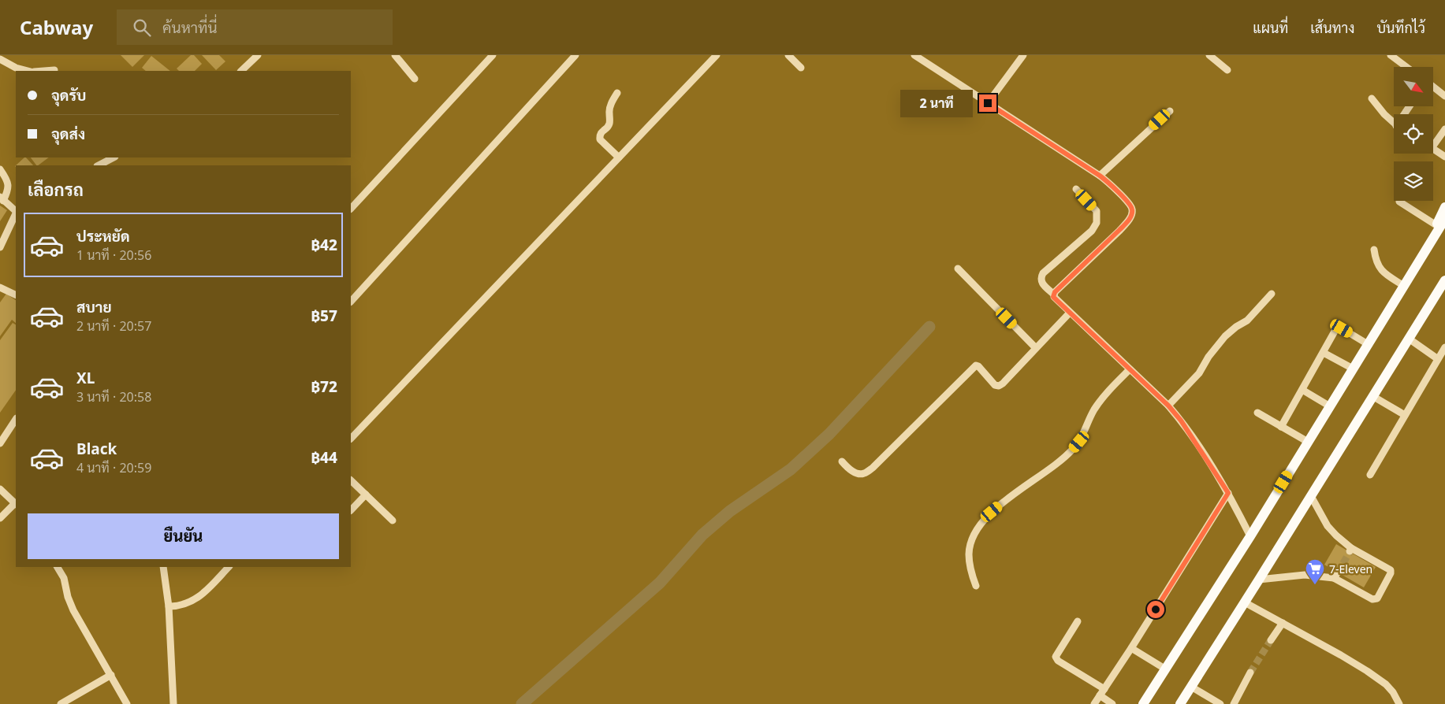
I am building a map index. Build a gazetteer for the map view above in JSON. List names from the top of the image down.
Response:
{
  "places": {
    "supermarket": ["7-Eleven"]
  },
  "north": "bottom right",
  "page": {
    "header": "Cabway",
    "search": "ค้นหาที่นี่",
    "nav": ["แผนที่", "เส้นทาง", "บันทึกไว้"],
    "banner": ["จุดรับ", "จุดส่ง"],
    "bubble": "2 นาที",
    "heading": "เลือกรถ",
    "list": [
      {
        "name": "ประหยัด",
        "note": "1 นาที · 20:56",
        "value": "฿42"
      },
      {
        "name": "สบาย",
        "note": "2 นาที · 20:57",
        "value": "฿57"
      },
      {
        "name": "XL",
        "note": "3 นาที · 20:58",
        "value": "฿72"
      },
      {
        "name": "Black",
        "note": "4 นาที · 20:59",
        "value": "฿44"
      }
    ],
    "buttons": "ยืนยัน"
  }
}
